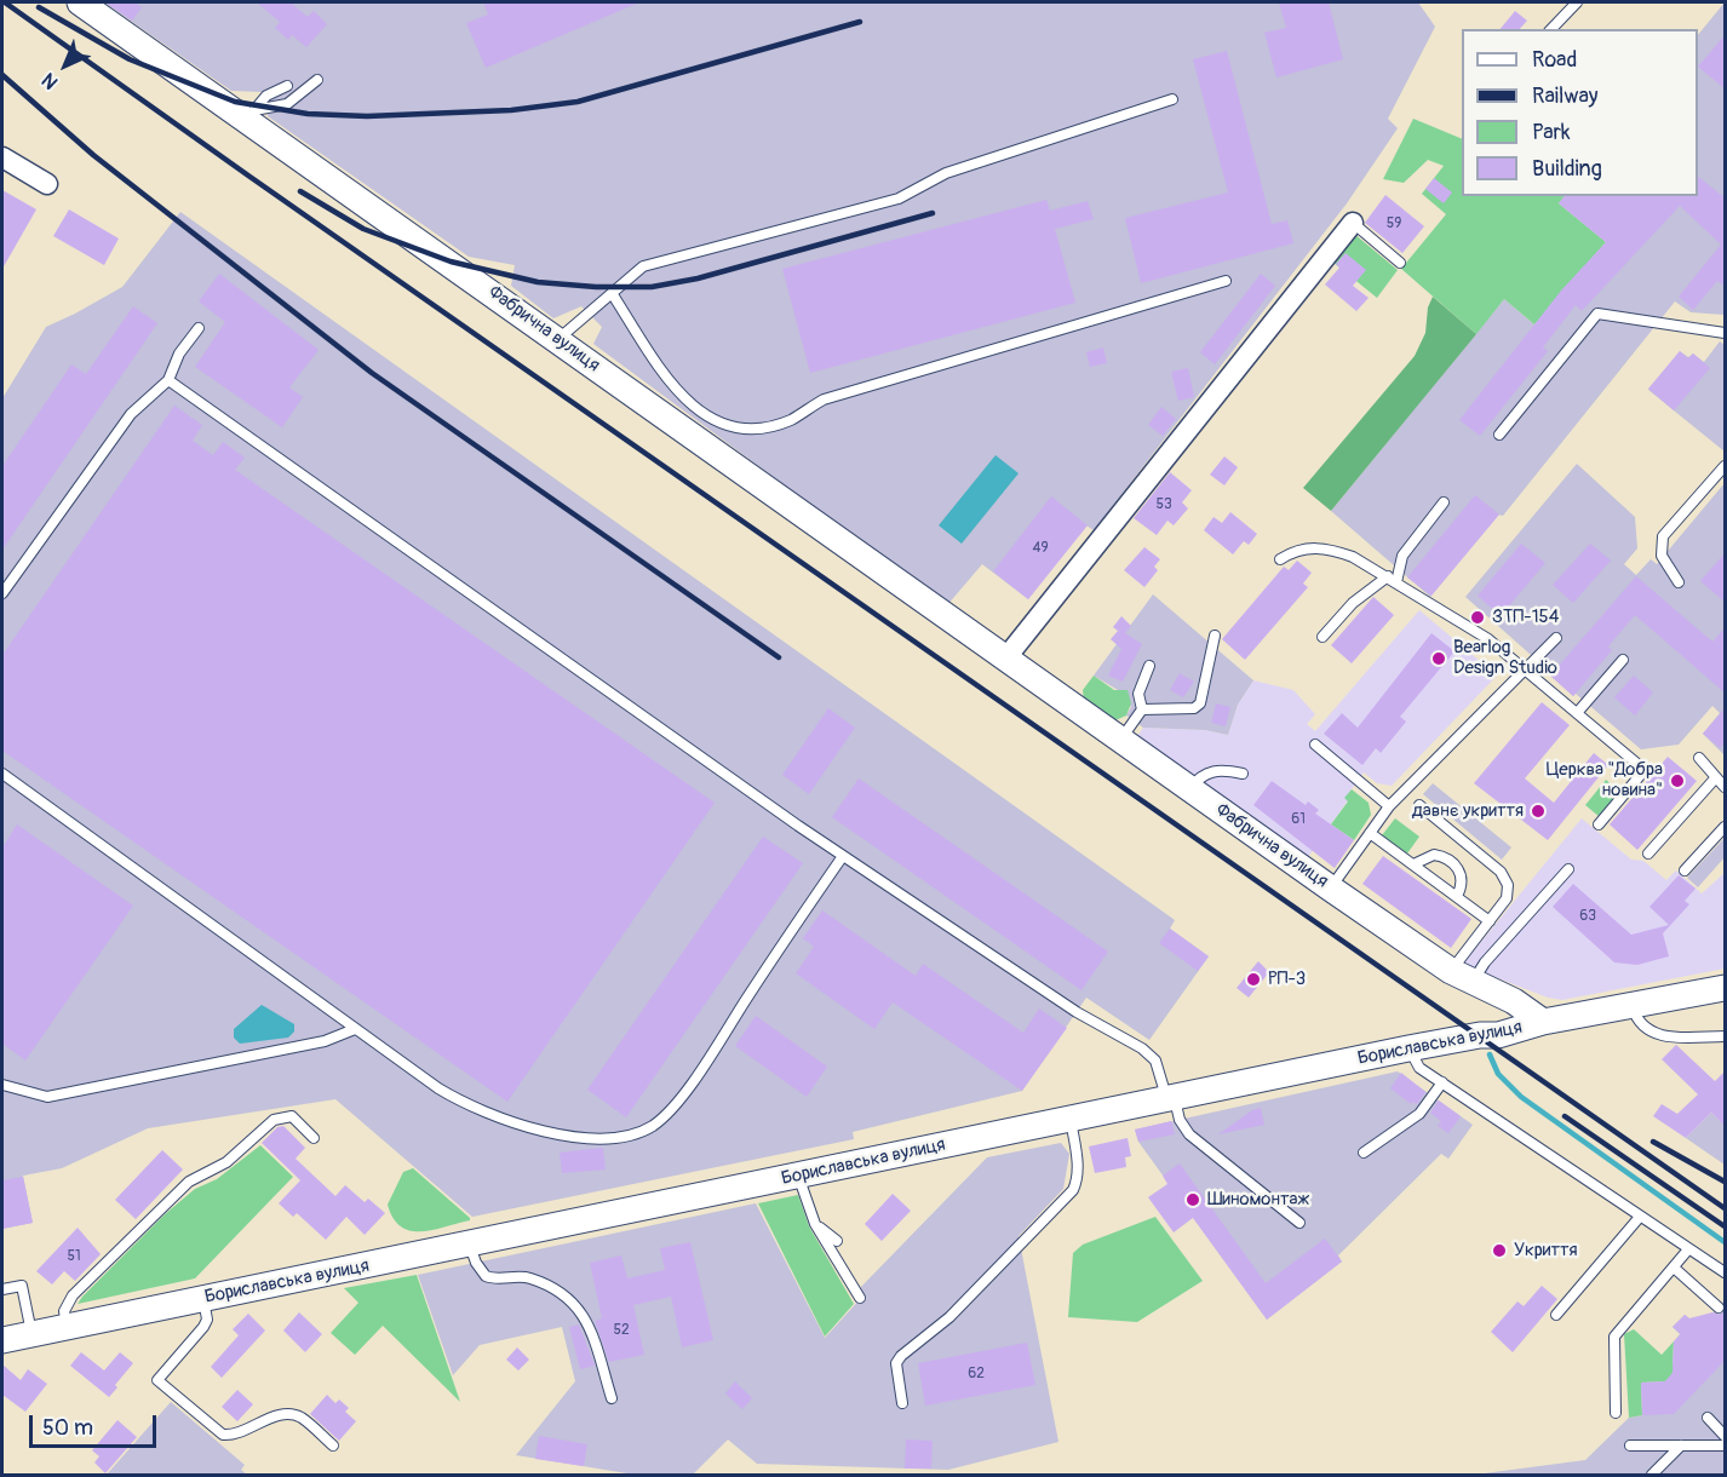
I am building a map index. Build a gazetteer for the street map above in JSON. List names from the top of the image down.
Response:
{
  "streets": {
    "street": ["Фабрична вулиця", "Бориславська вулиця"]
  },
  "crossings": [
    ["Фабрична вулиця", "Бориславська вулиця"]
  ],
  "places": [
    "ЗТП-154",
    "Bearlog Design Studio",
    "Церква \"Добра новина\"",
    "давнє укриття",
    "РП-3",
    "Шиномонтаж",
    "Укриття"
  ],
  "house_numbers": [
    "59",
    "53",
    "49",
    "61",
    "63",
    "51",
    "52",
    "62"
  ],
  "legend": [
    "Road",
    "Railway",
    "Park",
    "Building"
  ],
  "scale_bar": "50 m",
  "north": "bottom left"
}
